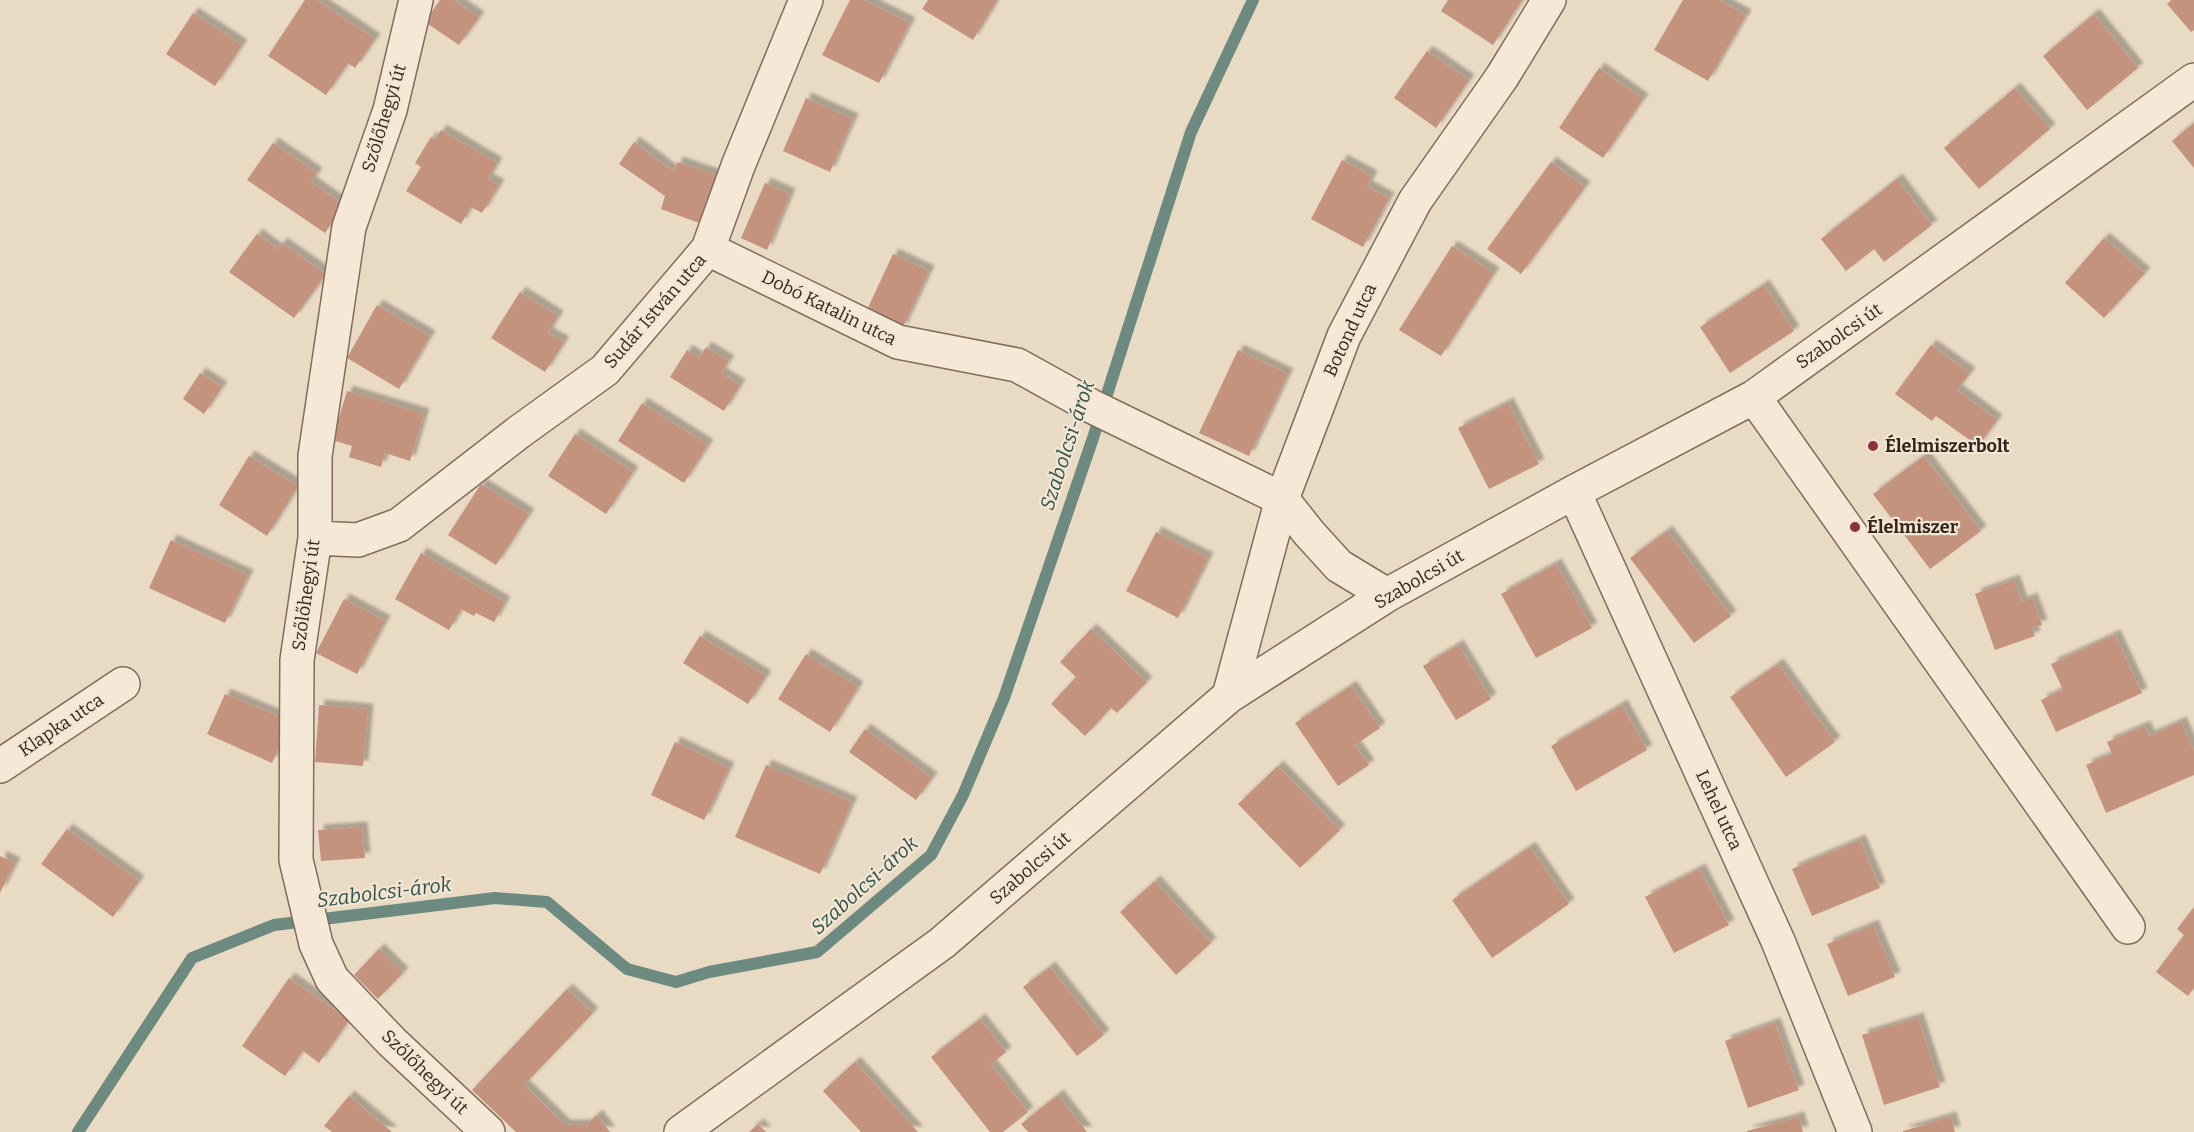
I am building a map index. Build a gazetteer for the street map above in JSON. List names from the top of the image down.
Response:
{
  "streets": {
    "street": [
      "Szőlőhegyi út",
      "Dobó Katalin utca",
      "Sudár István utca",
      "Botond utca",
      "Szabolcsi út",
      "Klapka utca",
      "Lehel utca"
    ]
  },
  "crossings": [
    ["Szőlőhegyi út", "Sudár István utca"],
    ["Dobó Katalin utca", "Sudár István utca"],
    ["Dobó Katalin utca", "Botond utca"],
    ["Botond utca", "Szabolcsi út"],
    ["Szabolcsi út", "Lehel utca"]
  ],
  "water": ["Szabolcsi-árok"],
  "places": ["Élelmiszerbolt", "Élelmiszer"]
}
